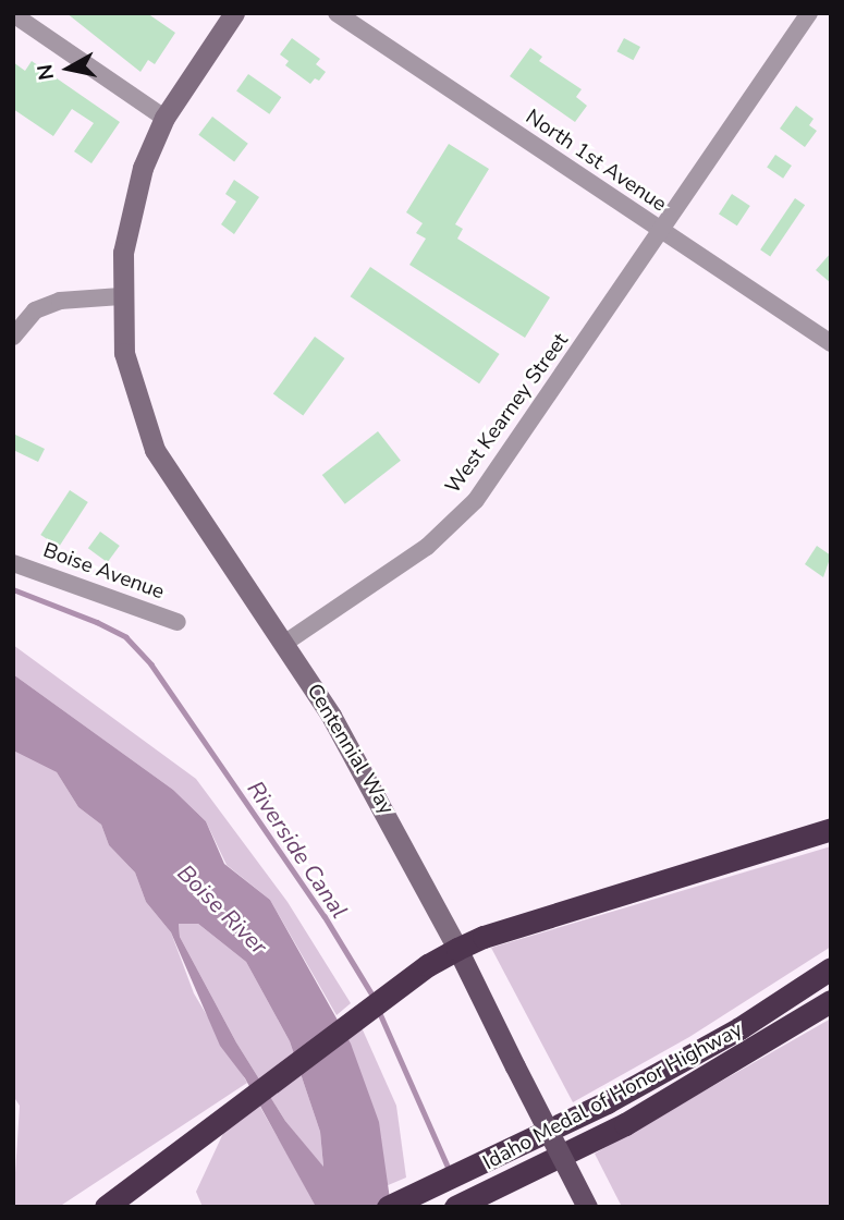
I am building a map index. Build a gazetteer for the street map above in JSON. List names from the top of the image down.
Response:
{
  "streets": {
    "highway": ["Idaho Medal of Honor Highway"],
    "main road": ["Centennial Way"],
    "street": ["North 1st Avenue", "West Kearney Street", "Boise Avenue"]
  },
  "crossings": [
    ["North 1st Avenue", "West Kearney Street"],
    ["West Kearney Street", "Centennial Way"]
  ],
  "water": ["Riverside Canal", "Boise River"],
  "north": "left"
}
